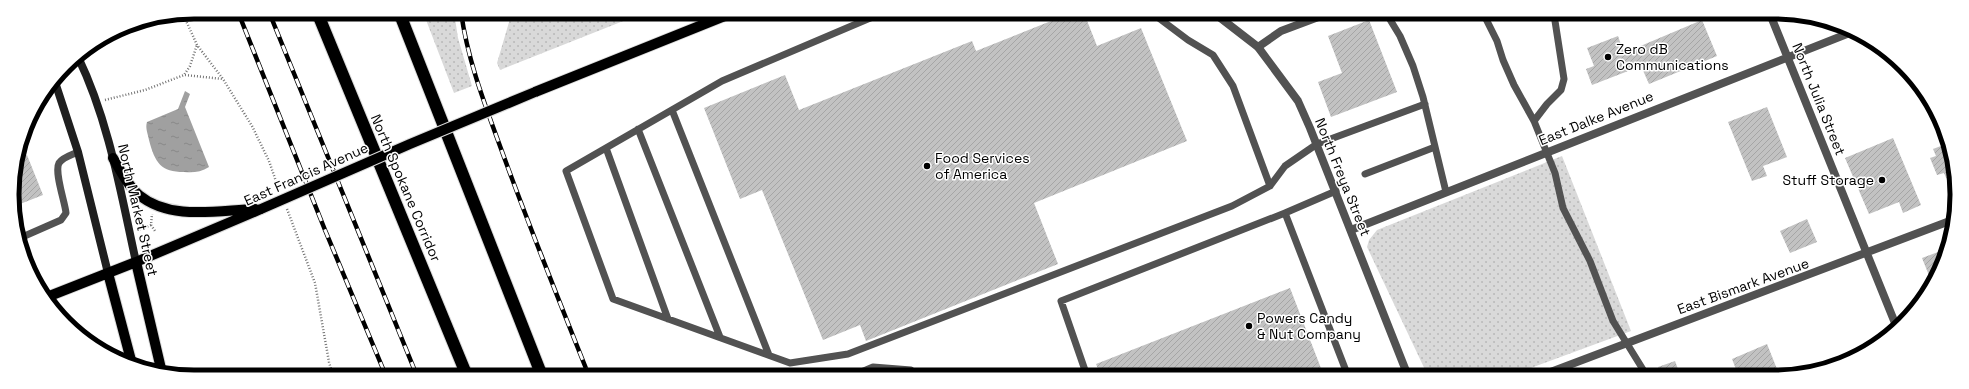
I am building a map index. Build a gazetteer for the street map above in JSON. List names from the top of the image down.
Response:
{
  "streets": {
    "highway": ["North Spokane Corridor"],
    "main road": ["East Francis Avenue", "North Market Street"],
    "street": [
      "North Julia Street",
      "East Dalke Avenue",
      "North Freya Street",
      "East Bismark Avenue"
    ]
  },
  "crossings": [
    ["North Julia Street", "East Dalke Avenue"],
    ["North Julia Street", "East Bismark Avenue"],
    ["East Dalke Avenue", "North Freya Street"],
    ["East Francis Avenue", "North Market Street"]
  ],
  "places": [
    "Zero dB Communications",
    "Food Services of America",
    "Stuff Storage",
    "Powers Candy & Nut Company"
  ]
}
